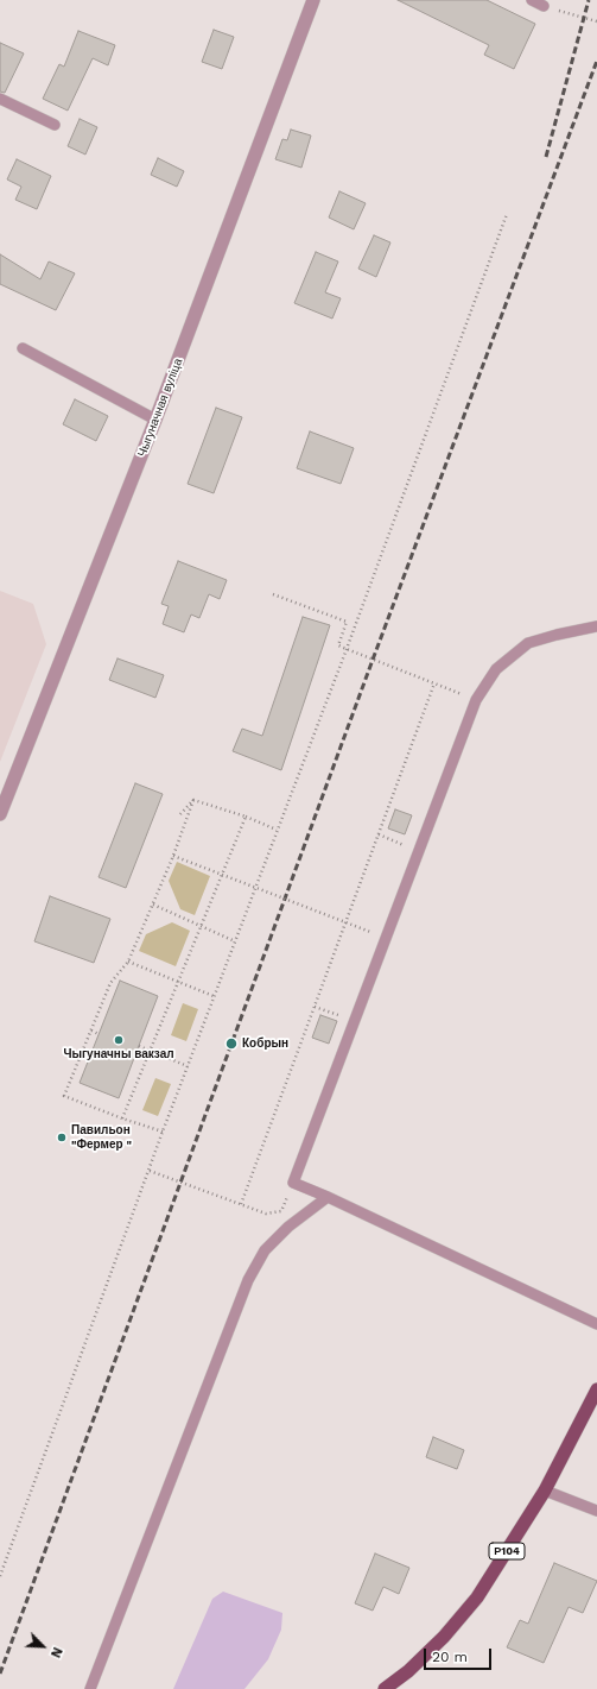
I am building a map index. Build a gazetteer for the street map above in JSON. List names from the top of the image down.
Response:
{
  "streets": {
    "main road": ["Р104"],
    "street": ["Чыгуначная вуліца"]
  },
  "places": ["Чыгуначны вакзал", "Кобрын", "Павильон \"Фермер \""],
  "scale_bar": "20 m",
  "north": "bottom right"
}
